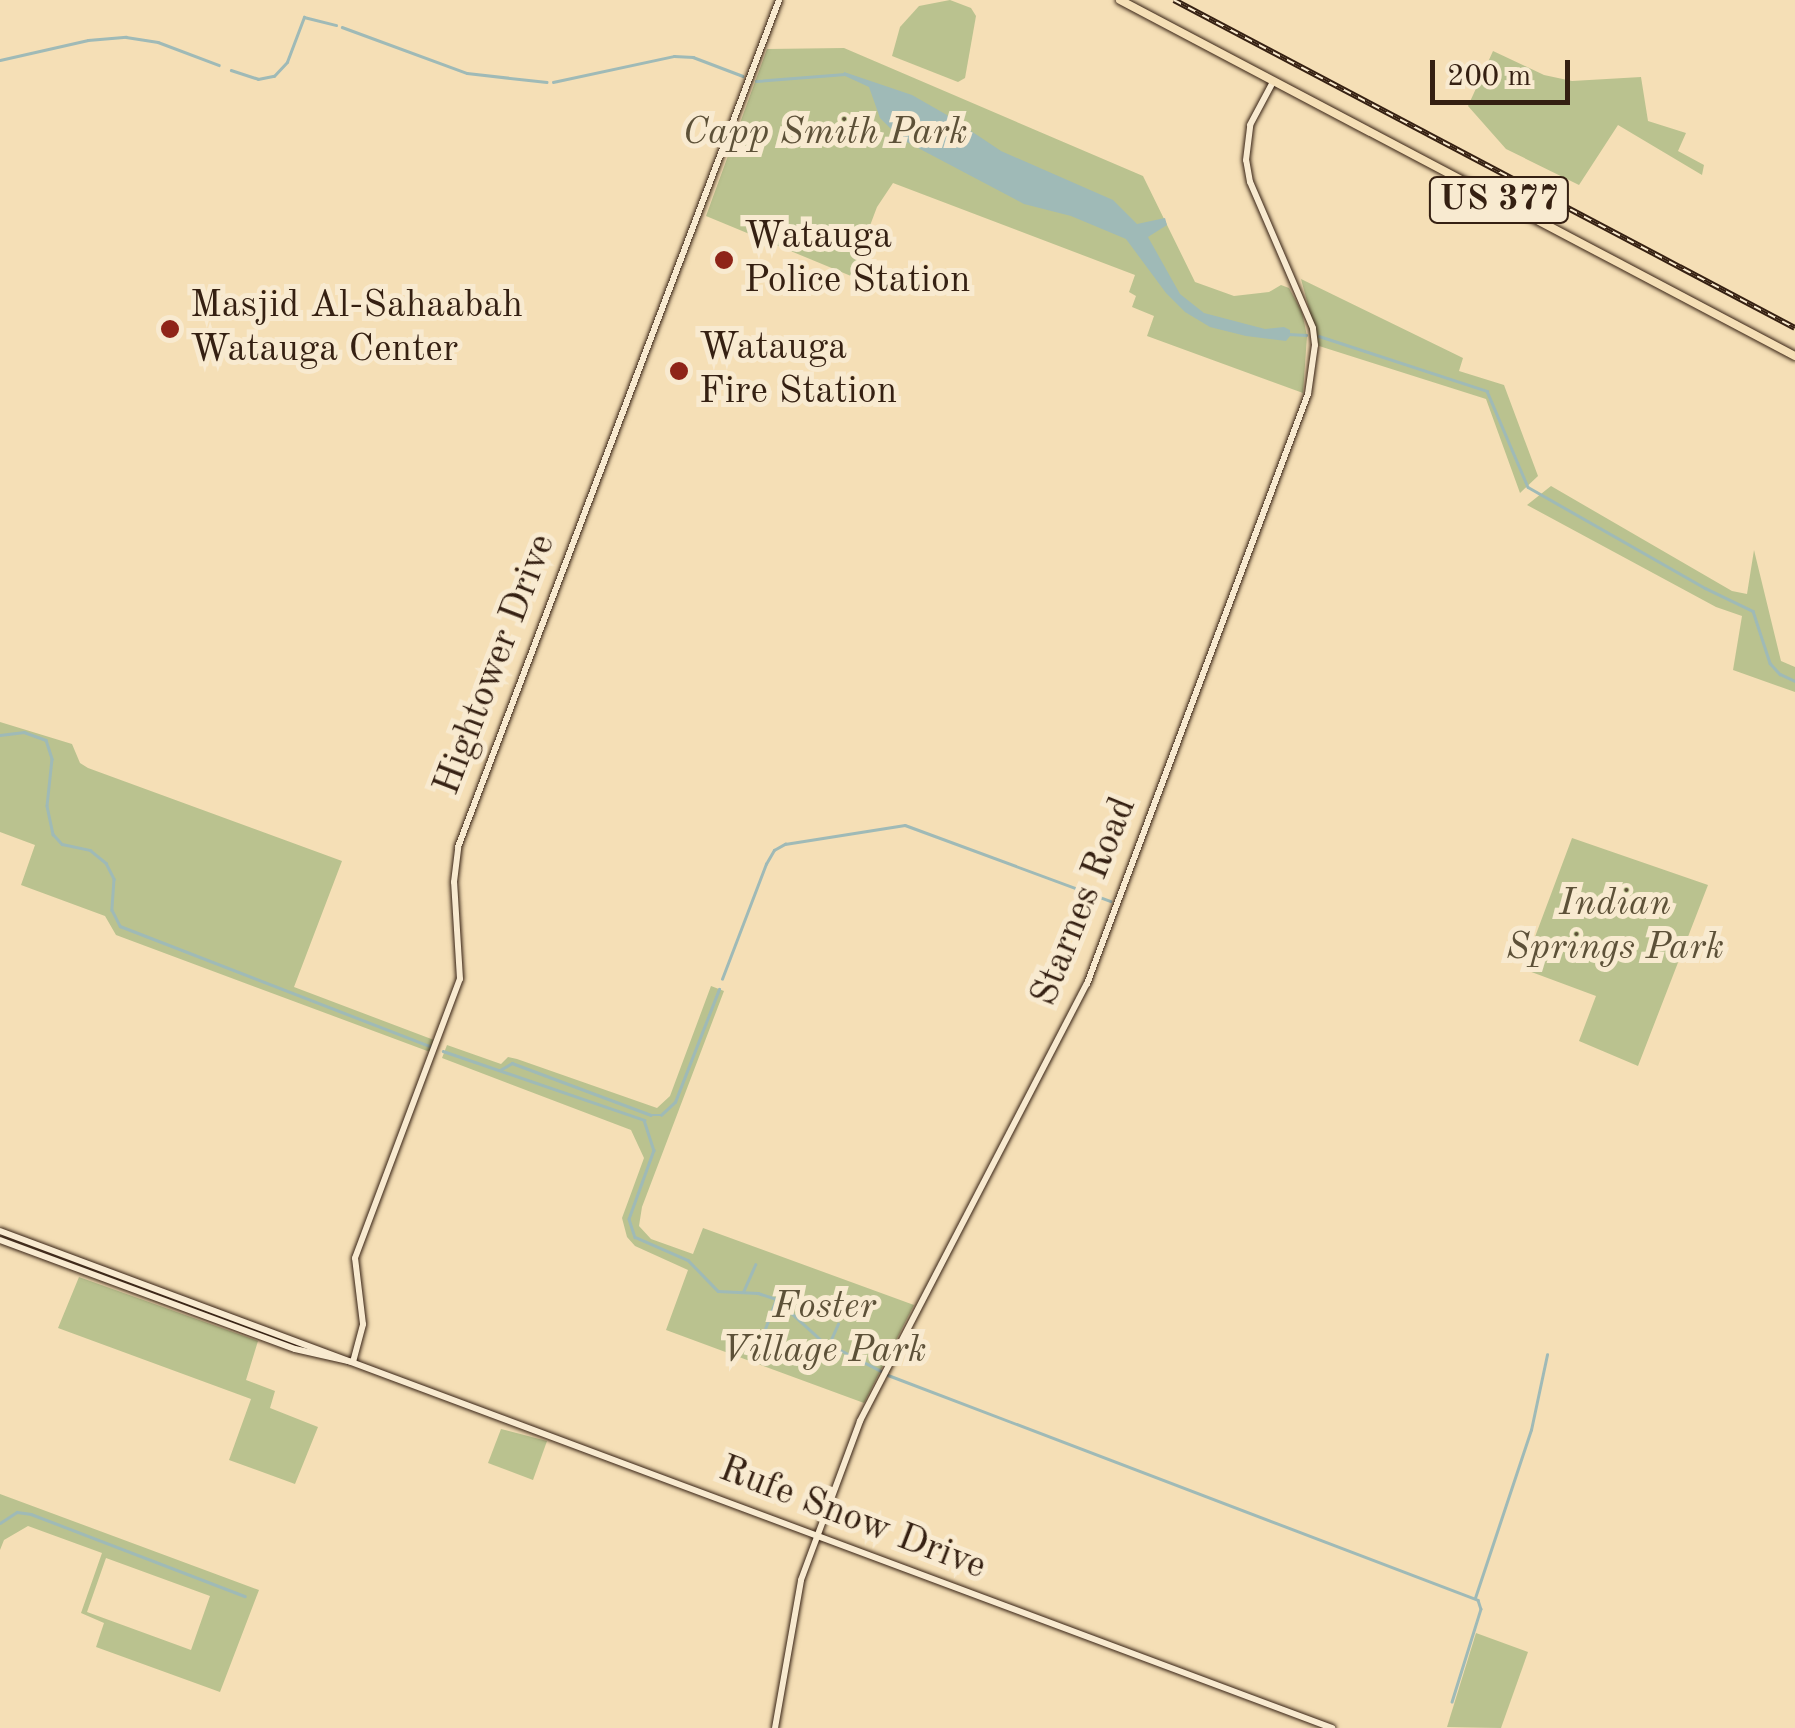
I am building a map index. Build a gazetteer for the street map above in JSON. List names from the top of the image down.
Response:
{
  "streets": {
    "main road": [
      "US 377",
      "Hightower Drive",
      "Starnes Road",
      "Rufe Snow Drive"
    ]
  },
  "crossings": [
    ["US 377", "Starnes Road"],
    ["Hightower Drive", "Rufe Snow Drive"],
    ["Starnes Road", "Rufe Snow Drive"]
  ],
  "parks": ["Capp Smith Park", "Indian Springs Park", "Foster Village Park"],
  "places": ["Watauga Police Station", "Masjid Al-Sahaabah Watauga Center", "Watauga Fire Station"],
  "scale_bar": "200 m"
}
